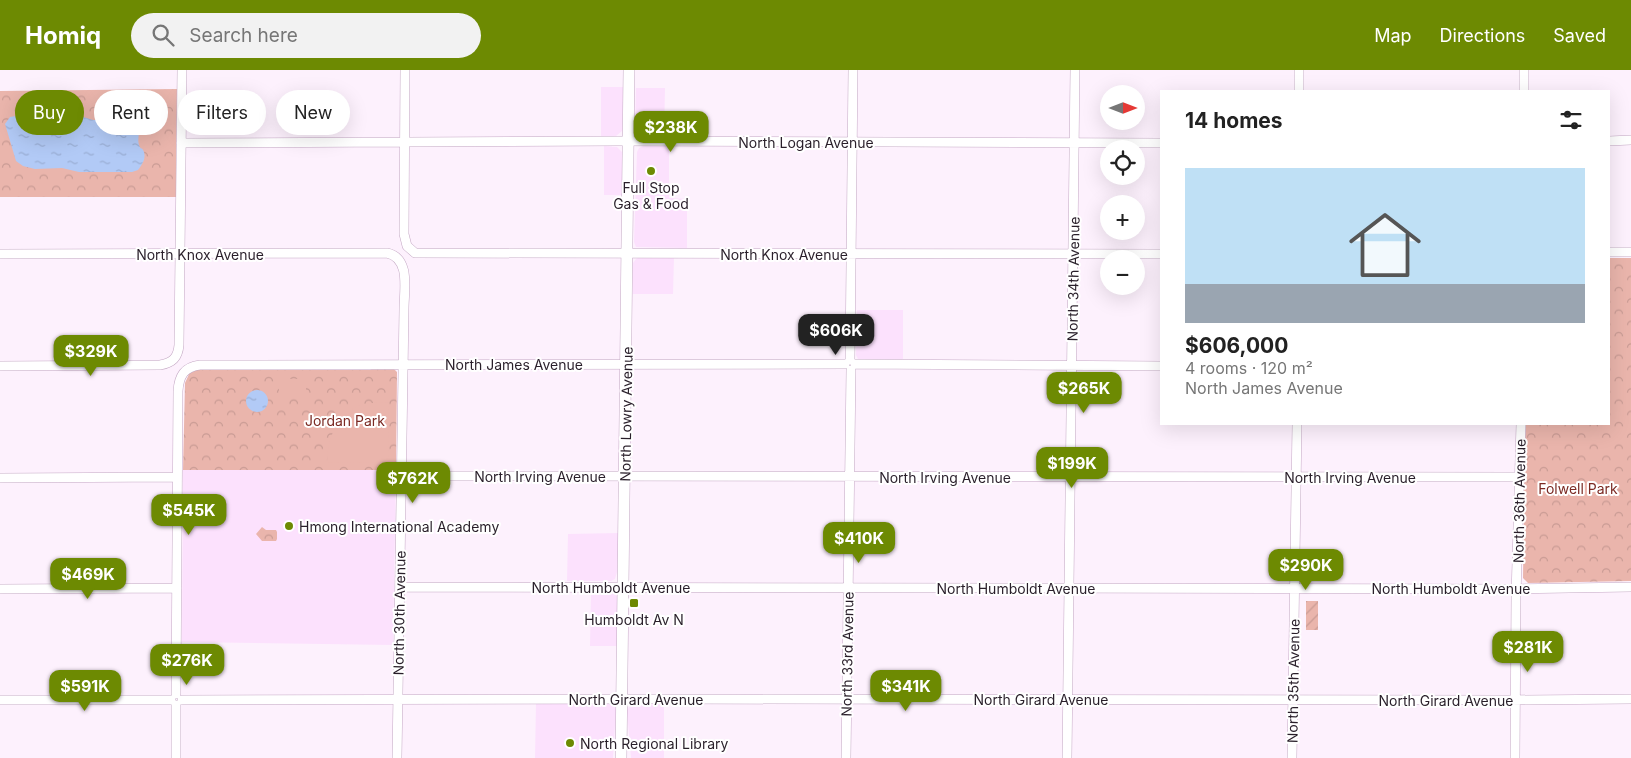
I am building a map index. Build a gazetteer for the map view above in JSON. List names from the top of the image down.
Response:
{
  "streets": {
    "main road": ["North Lowry Avenue"],
    "street": [
      "North Logan Avenue",
      "North Knox Avenue",
      "North 34th Avenue",
      "North James Avenue",
      "North Irving Avenue",
      "North 36th Avenue",
      "North Humboldt Avenue",
      "North 30th Avenue",
      "North 33rd Avenue",
      "North 35th Avenue",
      "North Girard Avenue"
    ]
  },
  "crossings": [
    ["North Logan Avenue", "North Knox Avenue"],
    ["North Logan Avenue", "North 34th Avenue"],
    ["North Logan Avenue", "North Lowry Avenue"],
    ["North Logan Avenue", "North 33rd Avenue"],
    ["North Knox Avenue", "North 34th Avenue"],
    ["North Knox Avenue", "North Lowry Avenue"],
    ["North Knox Avenue", "North 30th Avenue"],
    ["North Knox Avenue", "North 33rd Avenue"],
    ["North 34th Avenue", "North James Avenue"],
    ["North 34th Avenue", "North Irving Avenue"],
    ["North 34th Avenue", "North Humboldt Avenue"],
    ["North 34th Avenue", "North Girard Avenue"],
    ["North James Avenue", "North Lowry Avenue"],
    ["North James Avenue", "North 30th Avenue"],
    ["North James Avenue", "North 33rd Avenue"],
    ["North Lowry Avenue", "North Irving Avenue"],
    ["North Lowry Avenue", "North Humboldt Avenue"],
    ["North Lowry Avenue", "North Girard Avenue"],
    ["North Irving Avenue", "North 36th Avenue"],
    ["North Irving Avenue", "North 30th Avenue"],
    ["North Irving Avenue", "North 33rd Avenue"],
    ["North Irving Avenue", "North 35th Avenue"],
    ["North 36th Avenue", "North Humboldt Avenue"],
    ["North 36th Avenue", "North Girard Avenue"],
    ["North Humboldt Avenue", "North 30th Avenue"],
    ["North Humboldt Avenue", "North 33rd Avenue"],
    ["North Humboldt Avenue", "North 35th Avenue"],
    ["North 30th Avenue", "North Girard Avenue"],
    ["North 33rd Avenue", "North Girard Avenue"],
    ["North 35th Avenue", "North Girard Avenue"]
  ],
  "parks": ["Jordan Park", "Folwell Park"],
  "places": {
    "other": ["Full Stop Gas & Food", "Hmong International Academy", "North Regional Library"],
    "transit": ["Humboldt Av N"]
  },
  "north": "right",
  "page": {
    "header": "Homiq",
    "search": "Search here",
    "nav": ["Map", "Directions", "Saved"],
    "map_buttons": ["+", "−"],
    "chip": [
      "Buy",
      "Rent",
      "Filters",
      "New"
    ],
    "heading": "14 homes",
    "price": [
      "$238K",
      "$606K",
      "$329K",
      "$265K",
      "$199K",
      "$762K",
      "$545K",
      "$410K",
      "$290K",
      "$469K",
      "$281K",
      "$276K",
      "$591K",
      "$341K"
    ],
    "list": [
      {
        "name": "$606,000",
        "note": "4 rooms · 120 m² · North James Avenue"
      }
    ]
  }
}
